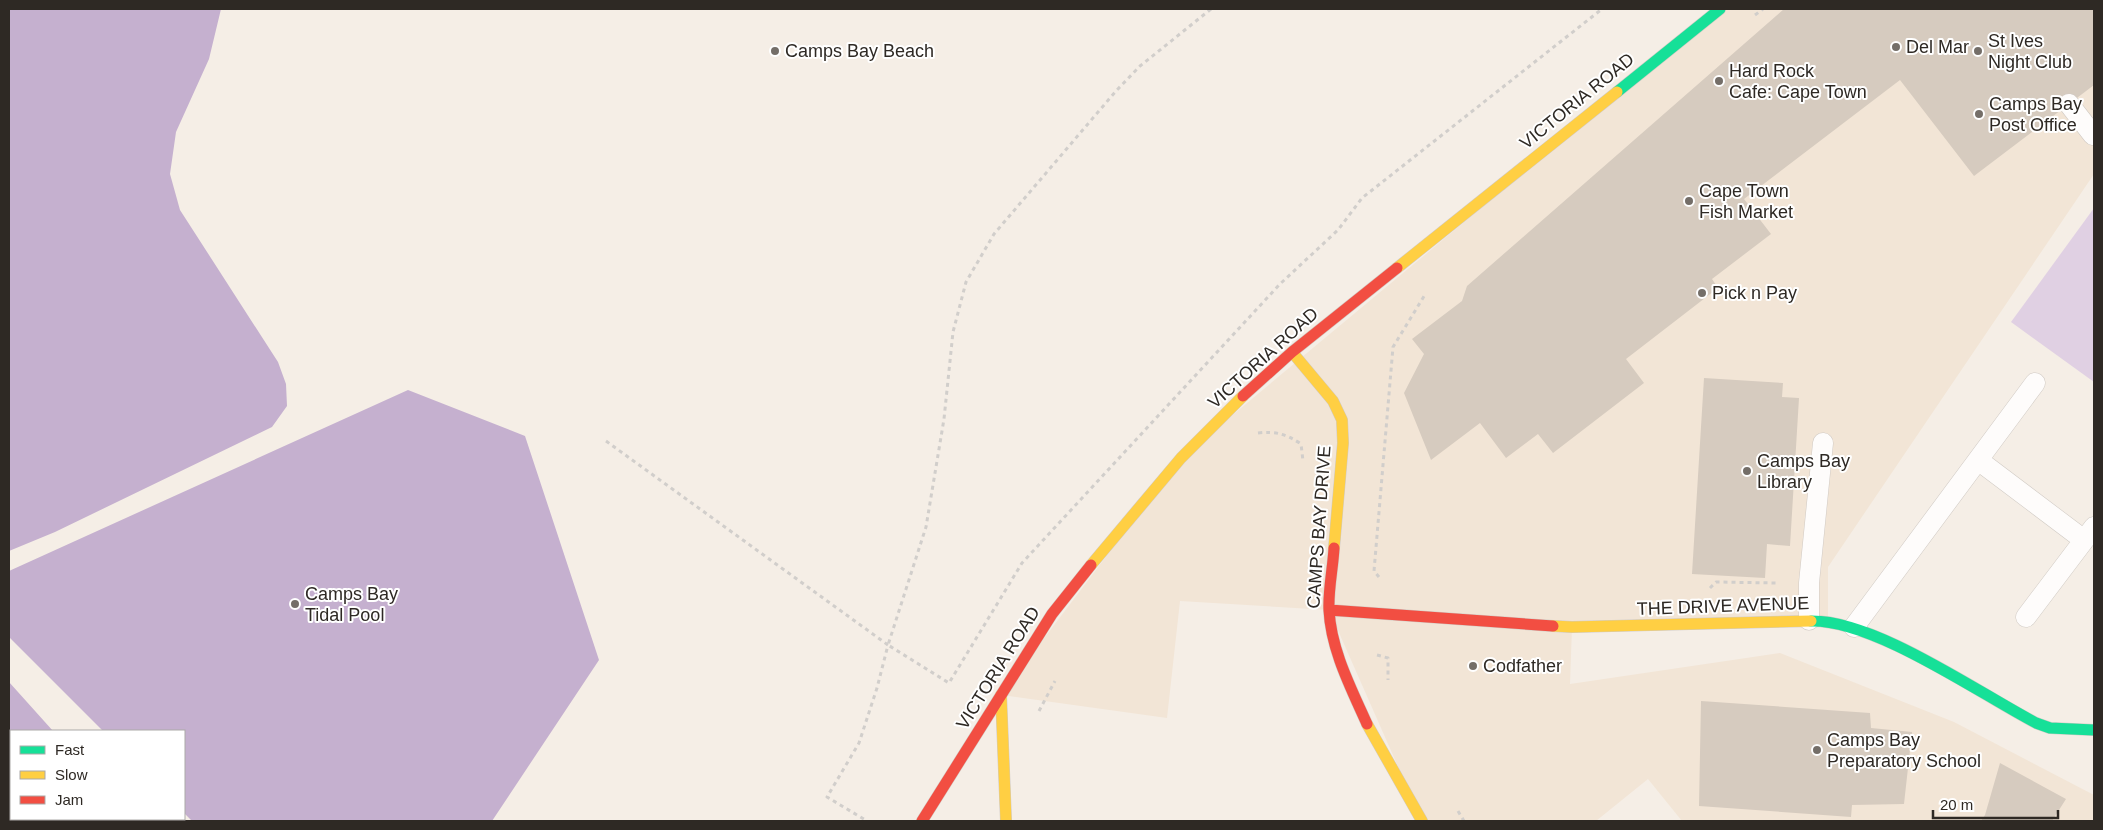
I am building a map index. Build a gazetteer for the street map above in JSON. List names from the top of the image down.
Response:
{
  "streets": {
    "main road": ["VICTORIA ROAD", "CAMPS BAY DRIVE", "THE DRIVE AVENUE"]
  },
  "crossings": [
    ["VICTORIA ROAD", "CAMPS BAY DRIVE"],
    ["CAMPS BAY DRIVE", "THE DRIVE AVENUE"]
  ],
  "places": [
    "Del Mar",
    "Camps Bay Beach",
    "St Ives Night Club",
    "Hard Rock Cafe: Cape Town",
    "Camps Bay Post Office",
    "Cape Town Fish Market",
    "Pick n Pay",
    "Camps Bay Library",
    "Camps Bay Tidal Pool",
    "Codfather",
    "Camps Bay Preparatory School"
  ],
  "legend": ["Fast", "Slow", "Jam"],
  "scale_bar": "20 m"
}
